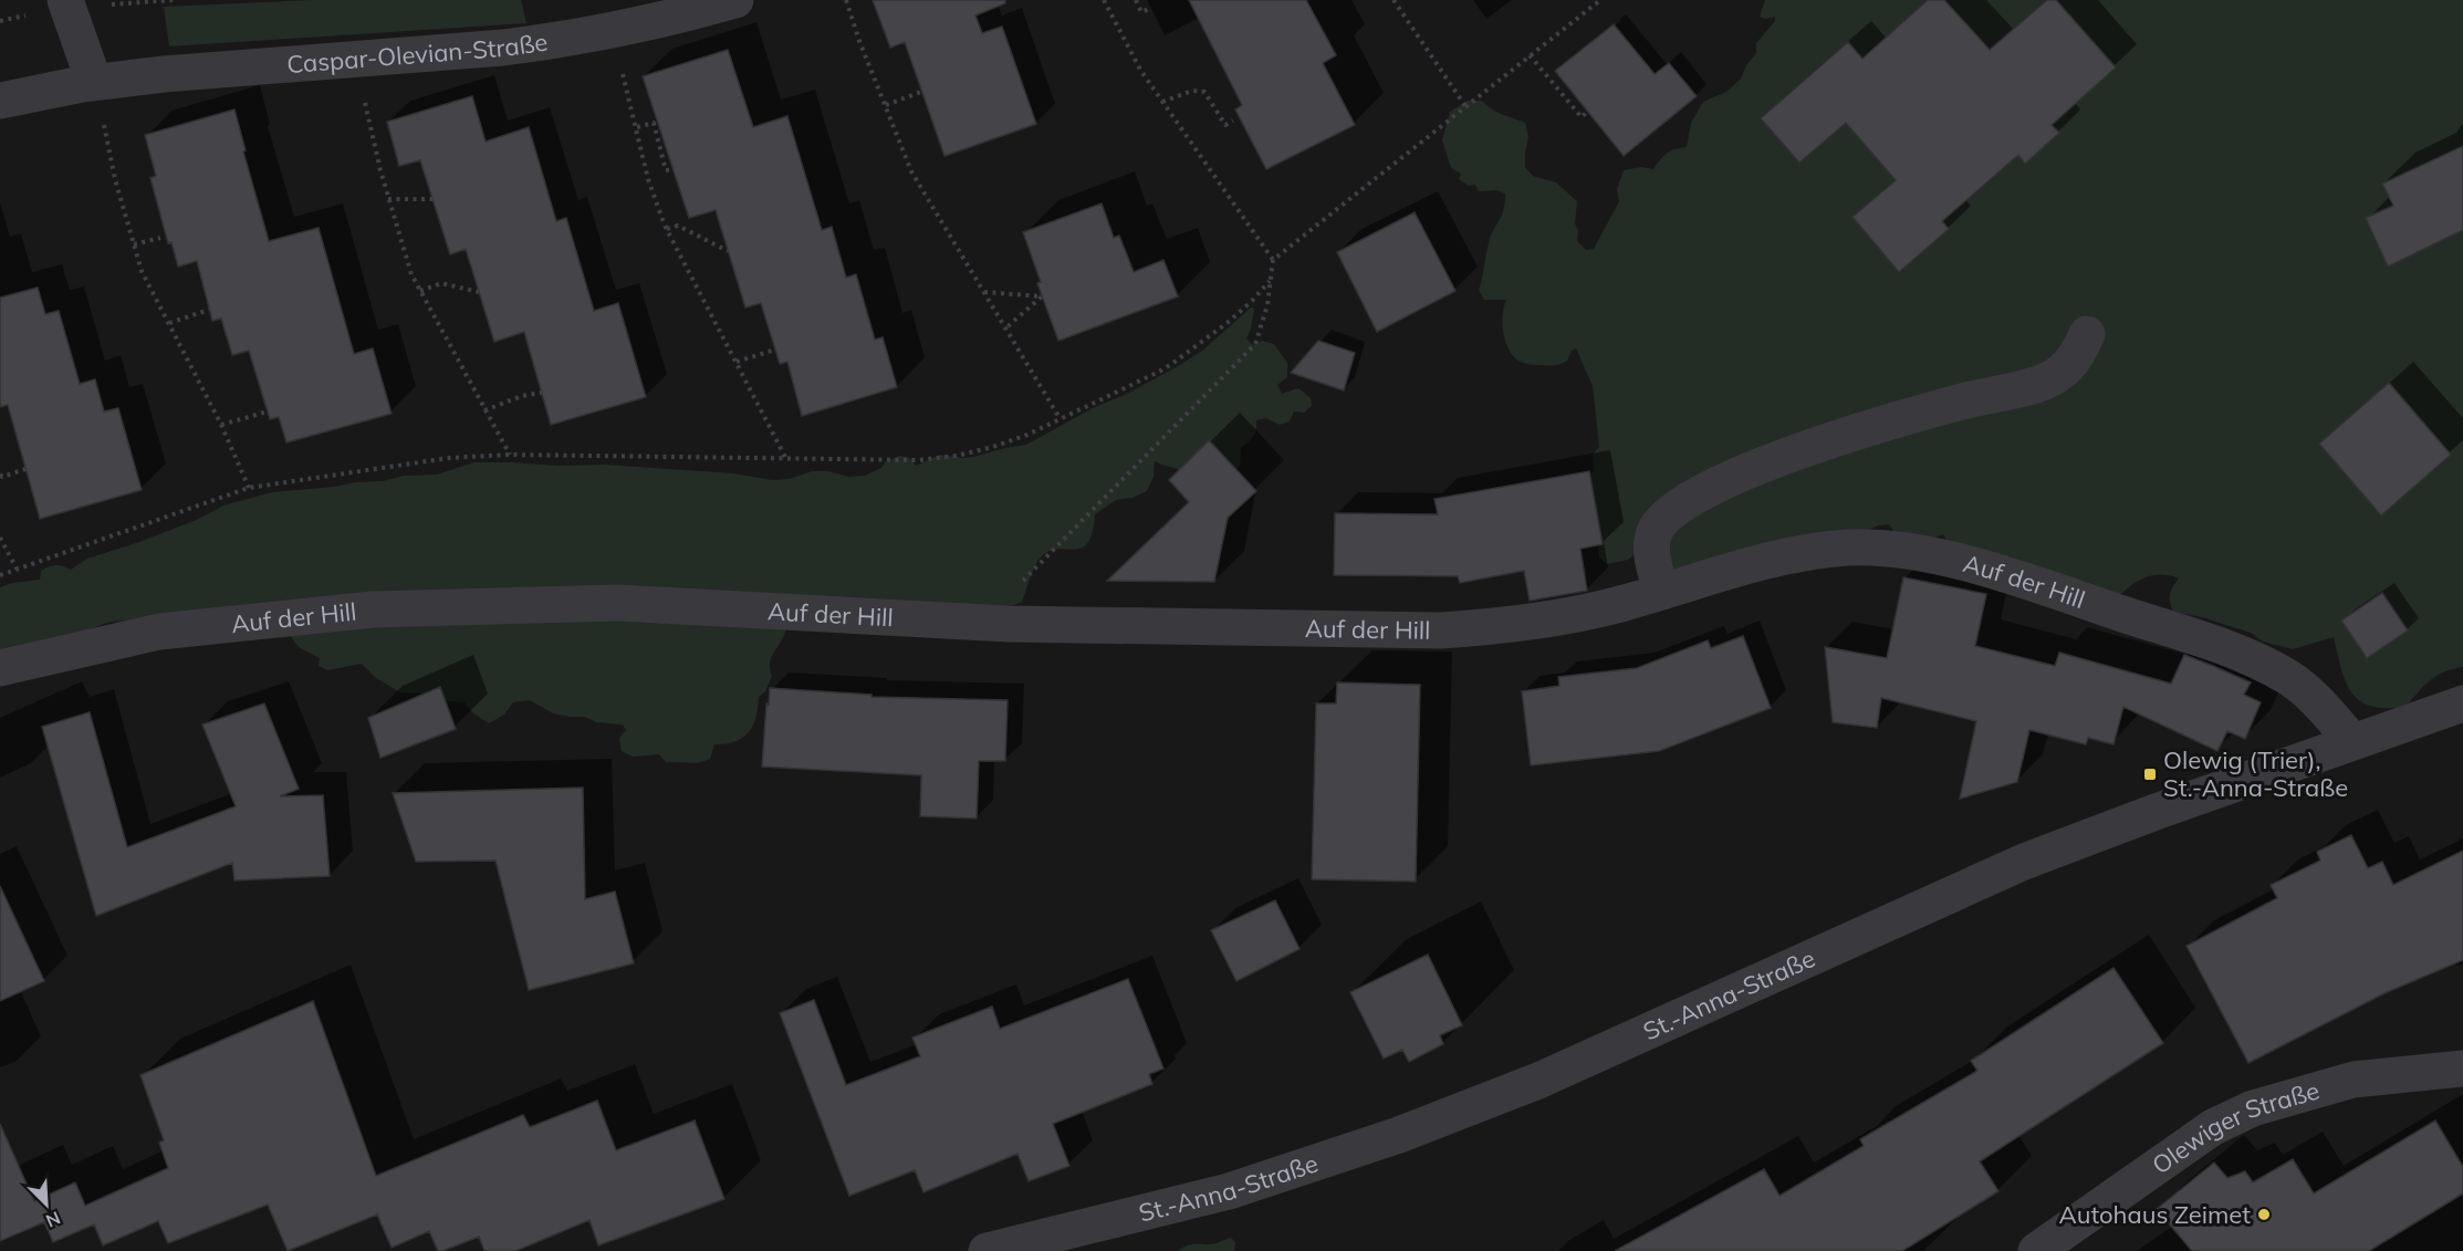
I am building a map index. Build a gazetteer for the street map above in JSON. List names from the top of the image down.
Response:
{
  "streets": {
    "street": [
      "Caspar-Olevian-Straße",
      "Auf der Hill",
      "St.-Anna-Straße",
      "Olewiger Straße"
    ]
  },
  "crossings": [
    ["Auf der Hill", "St.-Anna-Straße"]
  ],
  "places": {
    "transit": ["Olewig (Trier), St.-Anna-Straße"],
    "other": ["Autohaus Zeimet"]
  },
  "north": "bottom right"
}
